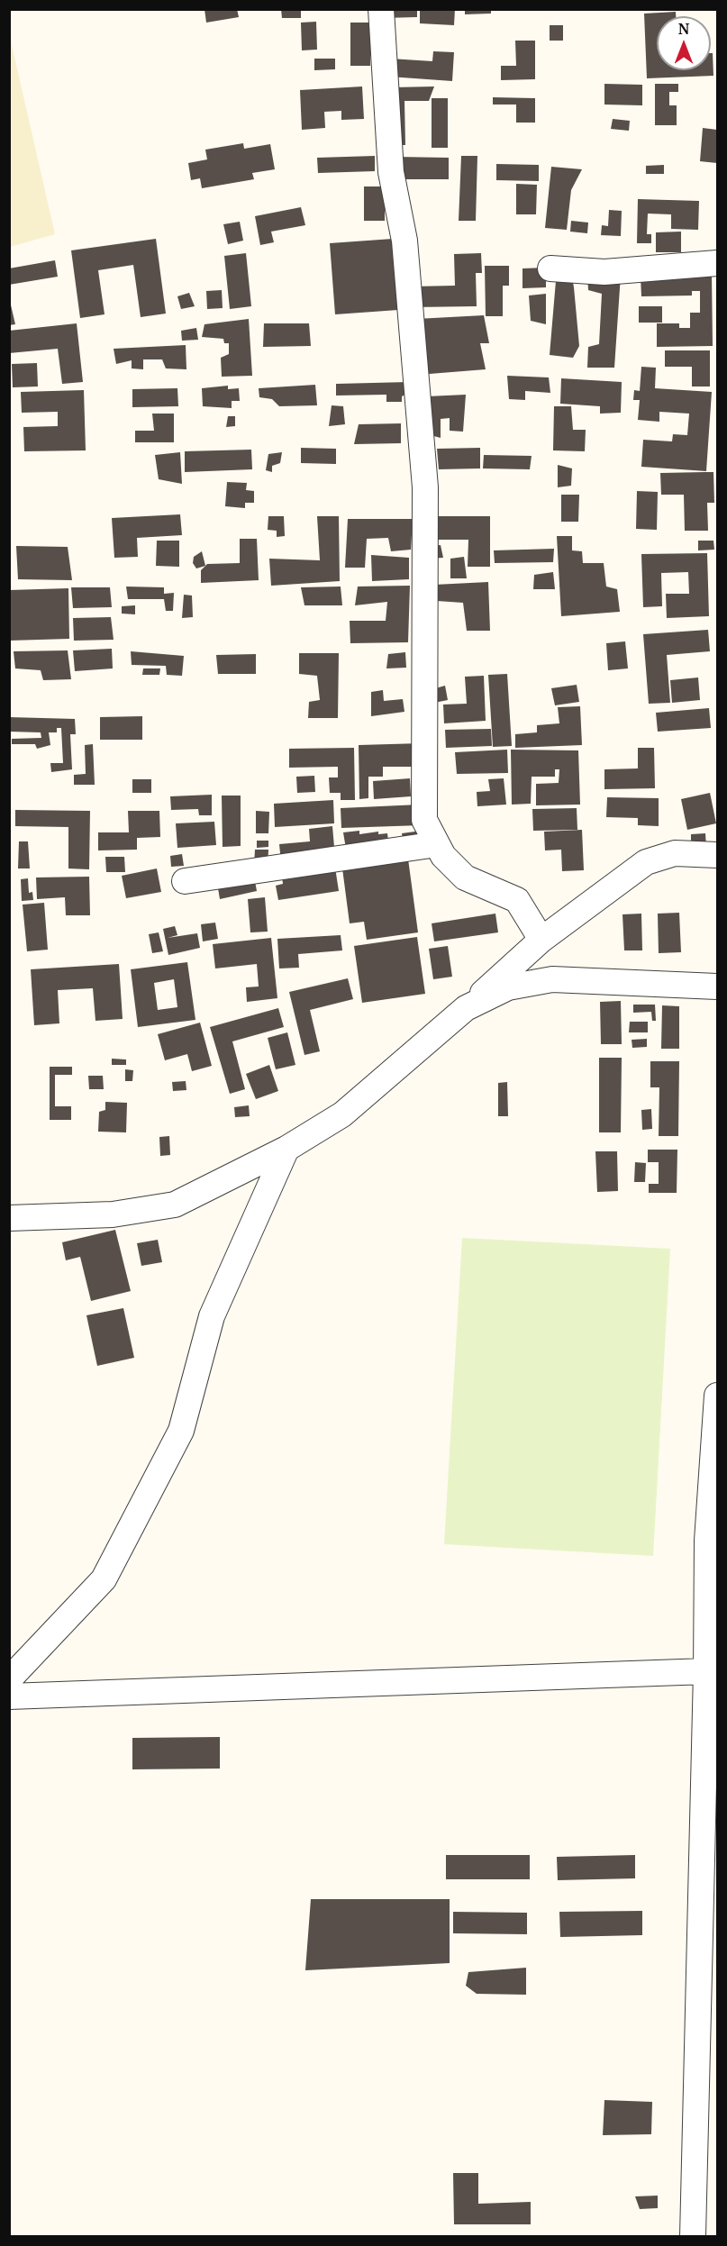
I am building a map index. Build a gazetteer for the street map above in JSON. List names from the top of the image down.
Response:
{
  "north": "top"
}
